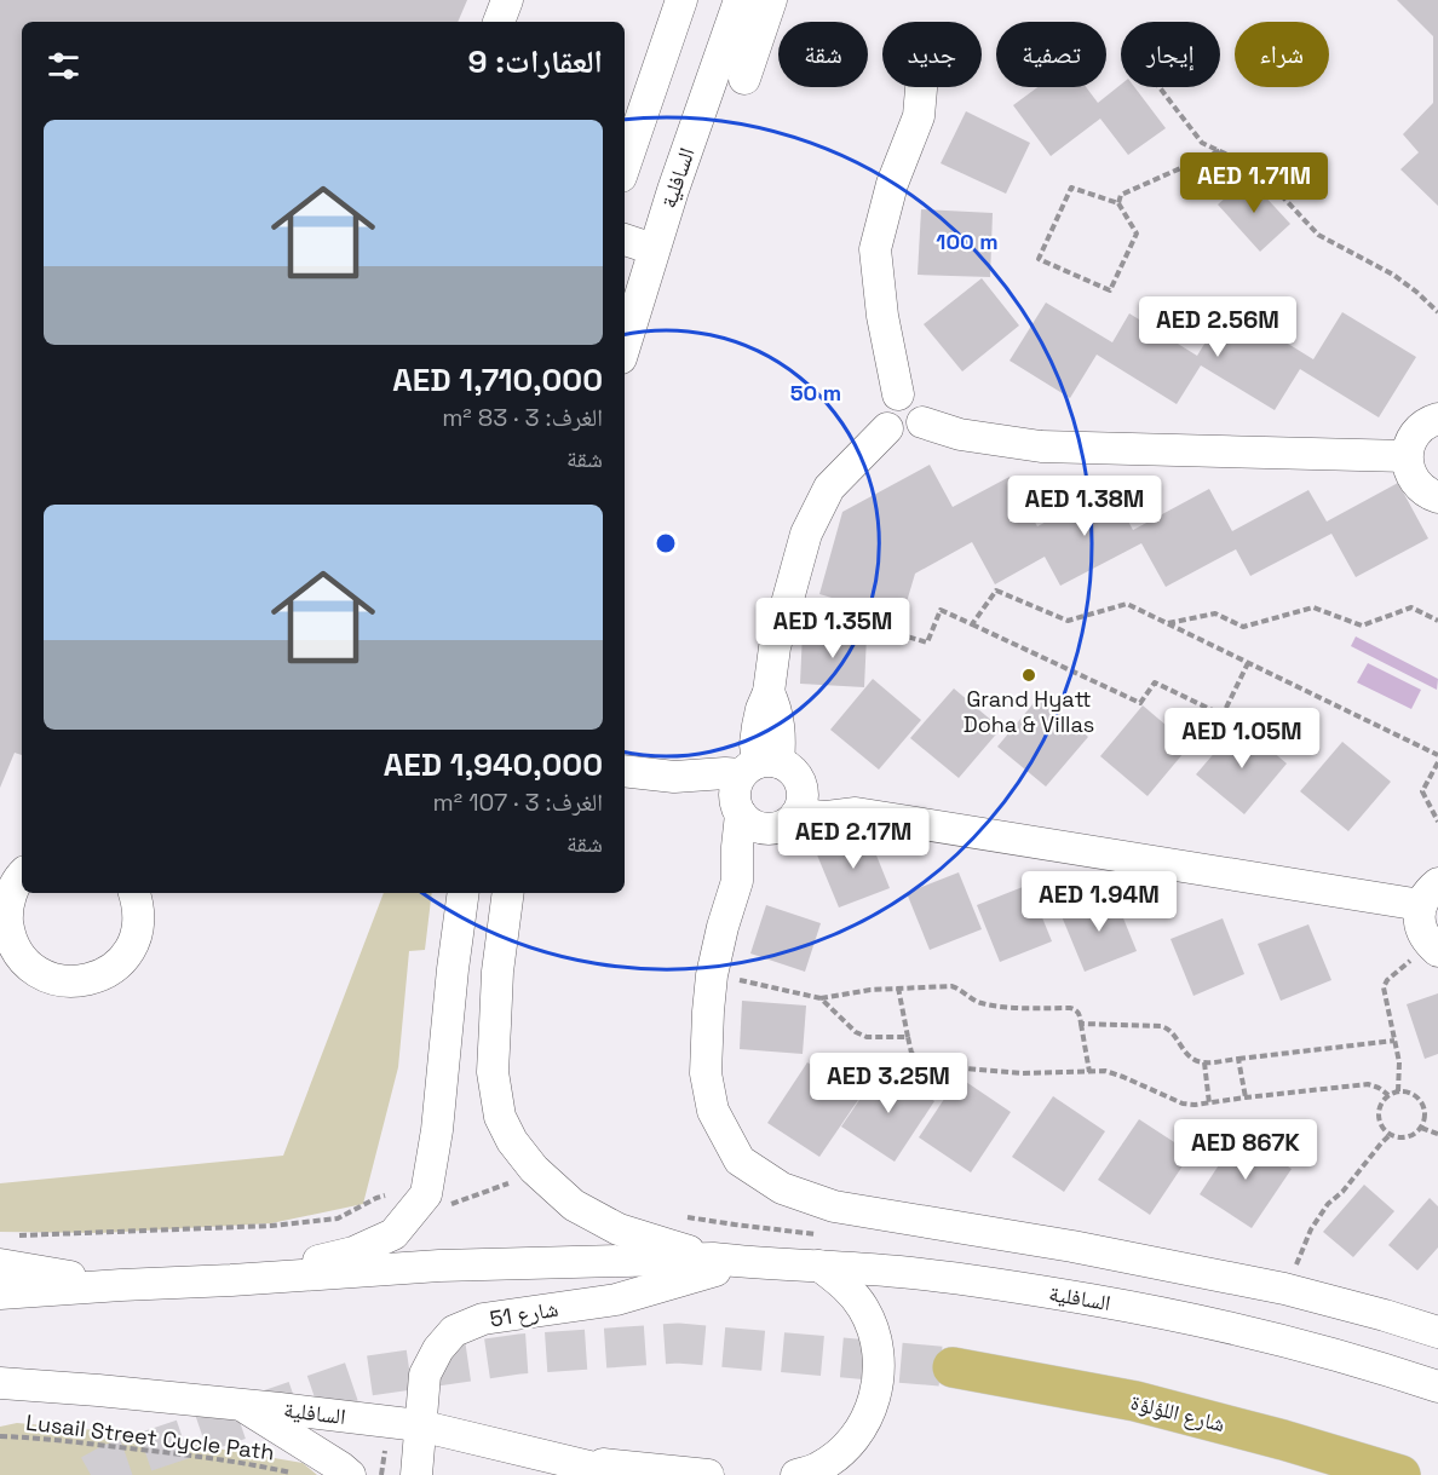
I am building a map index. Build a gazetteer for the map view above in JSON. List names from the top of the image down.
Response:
{
  "streets": {
    "main road": ["شارع اللؤلؤة"],
    "street": ["السافلية", "شارع 51"],
    "path": ["Lusail Street Cycle Path"]
  },
  "crossings": [
    ["السافلية", "شارع 51"]
  ],
  "places": ["Grand Hyatt Doha & Villas"],
  "page": {
    "chip": [
      "شراء",
      "إيجار",
      "تصفية",
      "جديد",
      "شقة"
    ],
    "heading": "العقارات: 9",
    "list": [
      {
        "name": "AED 1,710,000",
        "note": "الغرف: 3 · 83 m² · شقة"
      },
      {
        "name": "AED 1,940,000",
        "note": "الغرف: 3 · 107 m² · شقة"
      }
    ],
    "price": [
      "AED 1.71M",
      "AED 2.56M",
      "AED 1.38M",
      "AED 1.35M",
      "AED 1.05M",
      "AED 2.17M",
      "AED 1.94M",
      "AED 3.25M",
      "AED 867K"
    ]
  },
  "rings": ["100 m", "50 m"]
}
